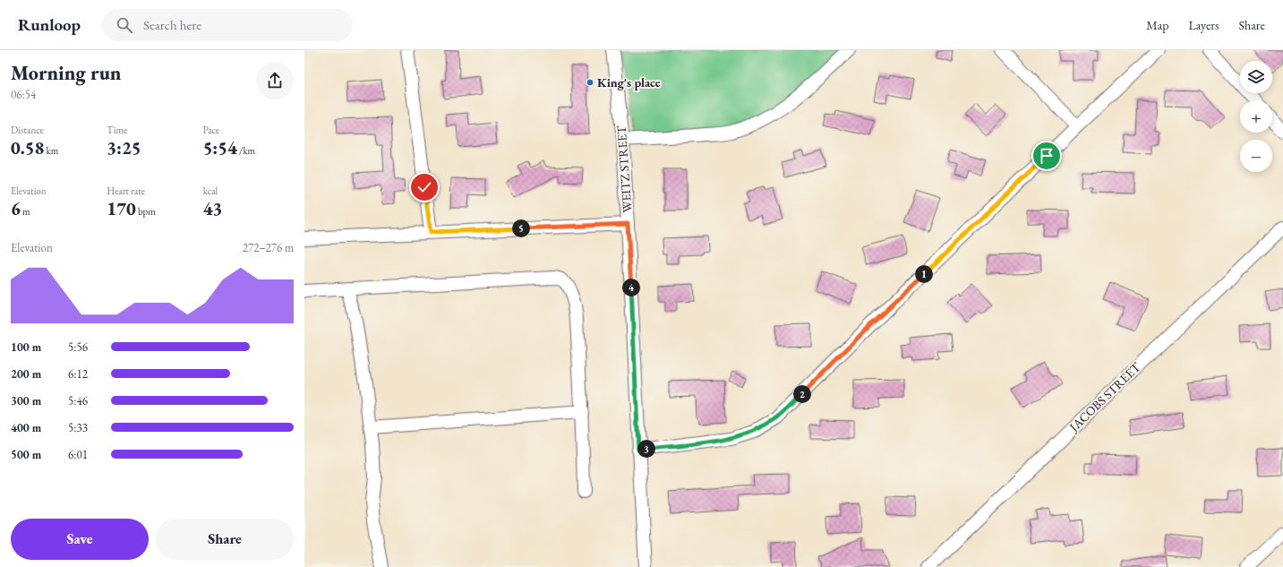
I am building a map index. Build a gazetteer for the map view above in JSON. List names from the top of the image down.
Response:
{
  "streets": {
    "street": ["WEITZ STREET", "JACOBS STREET"]
  },
  "places": ["King's place"],
  "page": {
    "header": "Runloop",
    "search": "Search here",
    "nav": ["Map", "Layers", "Share"],
    "heading": ["Morning run", "06:54"],
    "map_buttons": ["+", "−"],
    "stats": [
      ["Distance", "0.58 km"],
      ["Time", "3:25"],
      ["Pace", "5:54 /km"],
      ["Elevation", "6 m"],
      ["Heart rate", "170 bpm"],
      ["kcal", "43"]
    ],
    "pins": [
      "5",
      "1",
      "4",
      "2",
      "3"
    ],
    "chart": ["Elevation", "272–276 m"],
    "list": [
      {
        "name": "100 m",
        "note": "5:56"
      },
      {
        "name": "200 m",
        "note": "6:12"
      },
      {
        "name": "300 m",
        "note": "5:46"
      },
      {
        "name": "400 m",
        "note": "5:33"
      },
      {
        "name": "500 m",
        "note": "6:01"
      }
    ],
    "buttons": ["Save", "Share"]
  }
}
